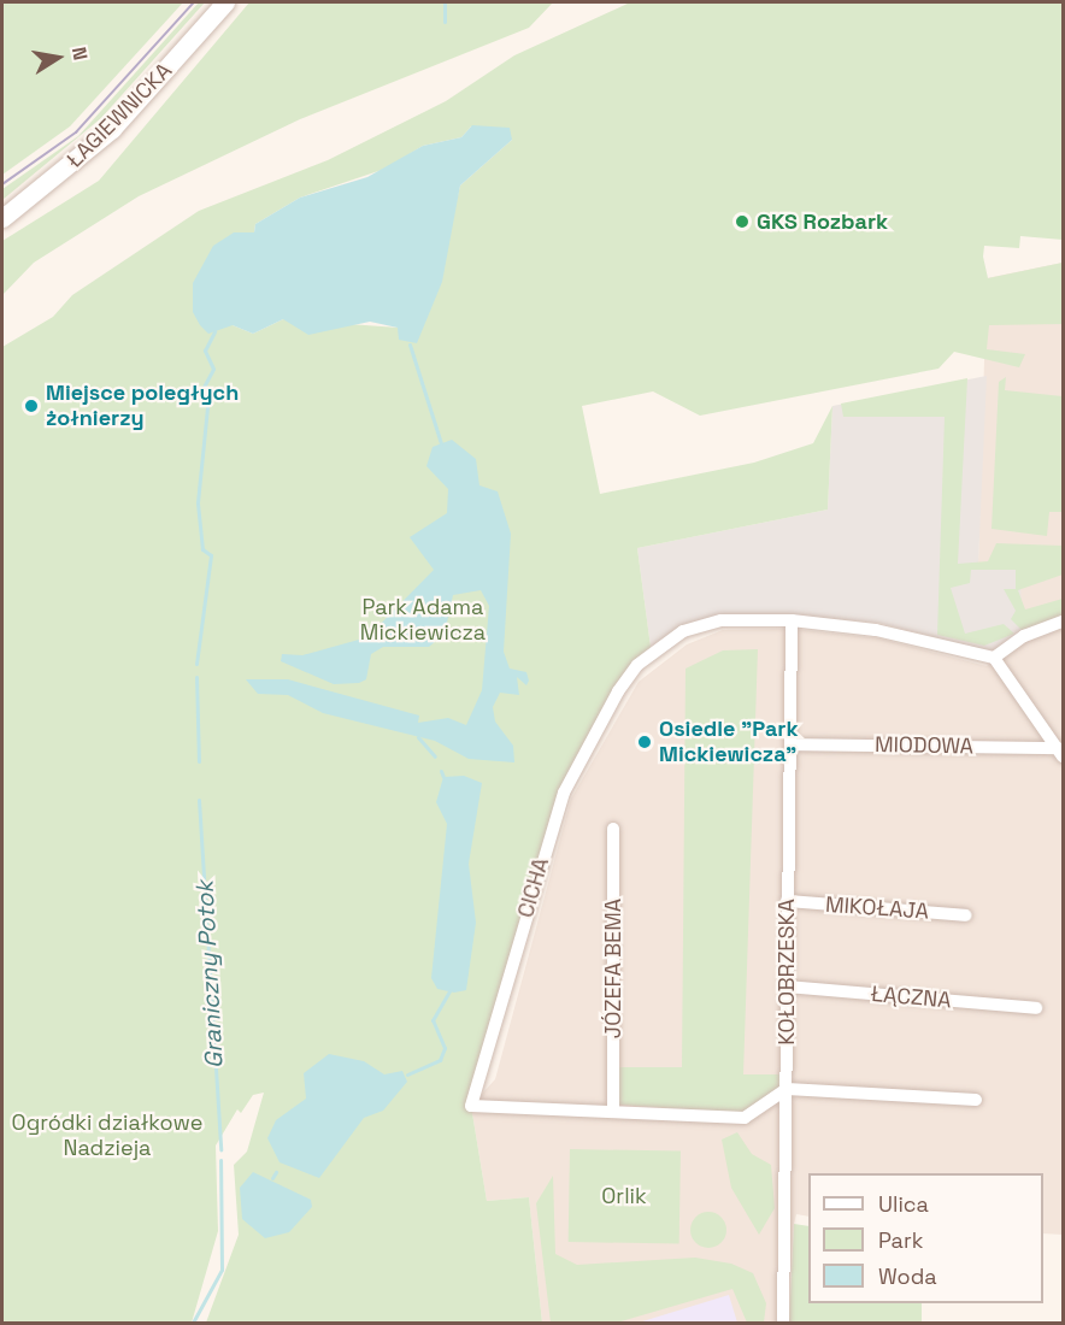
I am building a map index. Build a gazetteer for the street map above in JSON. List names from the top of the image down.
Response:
{
  "streets": {
    "main road": ["ŁAGIEWNICKA"],
    "street": [
      "MIODOWA",
      "CICHA",
      "MIKOŁAJA",
      "JÓZEFA BEMA",
      "KOŁOBRZESKA",
      "ŁĄCZNA"
    ]
  },
  "crossings": [
    ["MIODOWA", "KOŁOBRZESKA"],
    ["CICHA", "JÓZEFA BEMA"],
    ["CICHA", "KOŁOBRZESKA"],
    ["MIKOŁAJA", "KOŁOBRZESKA"],
    ["KOŁOBRZESKA", "ŁĄCZNA"]
  ],
  "water": ["Graniczny Potok"],
  "parks": ["Park Adama Mickiewicza", "Ogródki działkowe Nadzieja", "Orlik"],
  "places": ["GKS Rozbark", "Miejsce poległych żołnierzy", "Osiedle \"Park Mickiewicza\""],
  "legend": ["Ulica", "Park", "Woda"],
  "north": "right"
}
